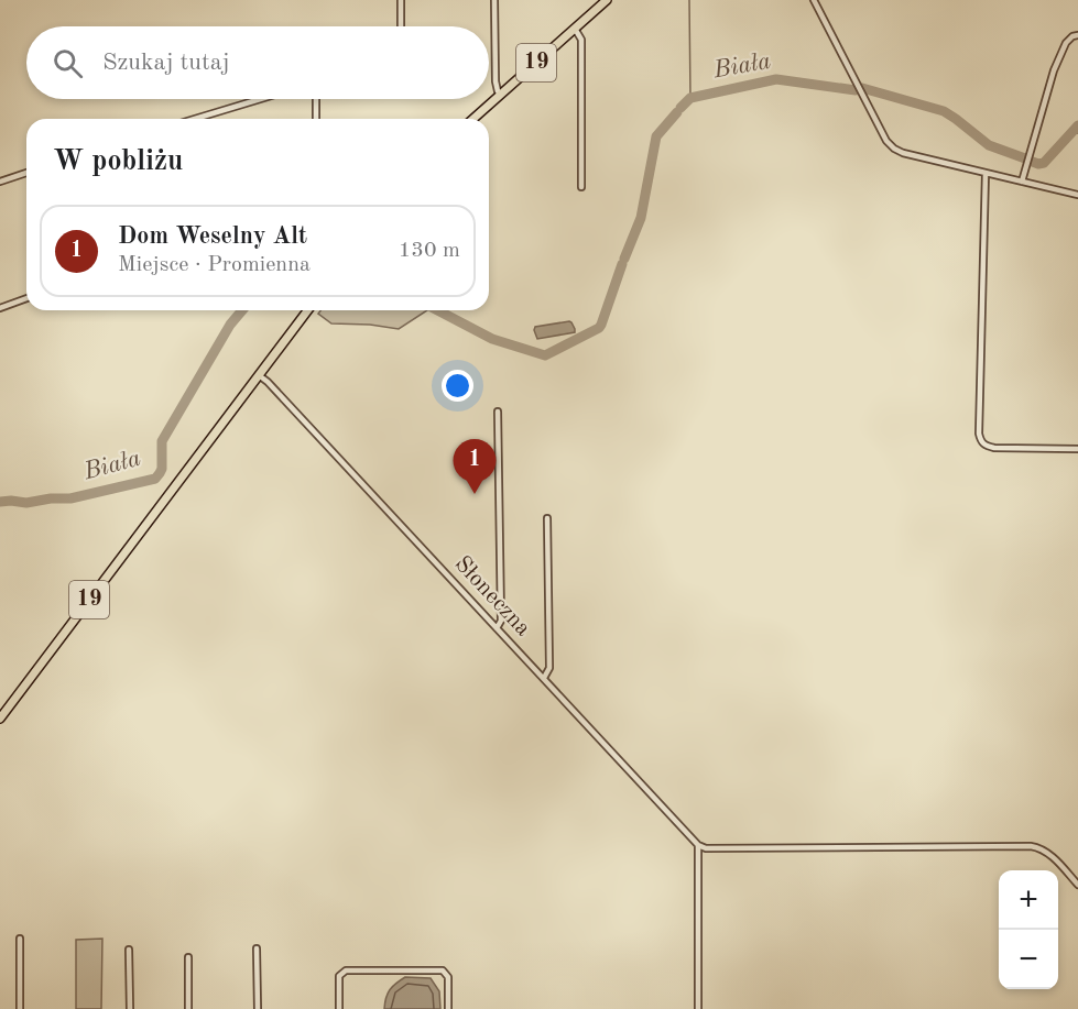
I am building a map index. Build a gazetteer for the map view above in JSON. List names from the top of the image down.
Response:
{
  "streets": {
    "highway": ["19"],
    "street": ["Słoneczna"]
  },
  "crossings": [
    ["19", "Słoneczna"]
  ],
  "water": ["Biała"],
  "page": {
    "search": "Szukaj tutaj",
    "heading": "W pobliżu",
    "list": [
      {
        "mark": "1",
        "name": "Dom Weselny Alt",
        "note": "Miejsce · Promienna",
        "value": "130 m"
      }
    ],
    "pins": "1",
    "map_buttons": ["+", "−"]
  }
}
